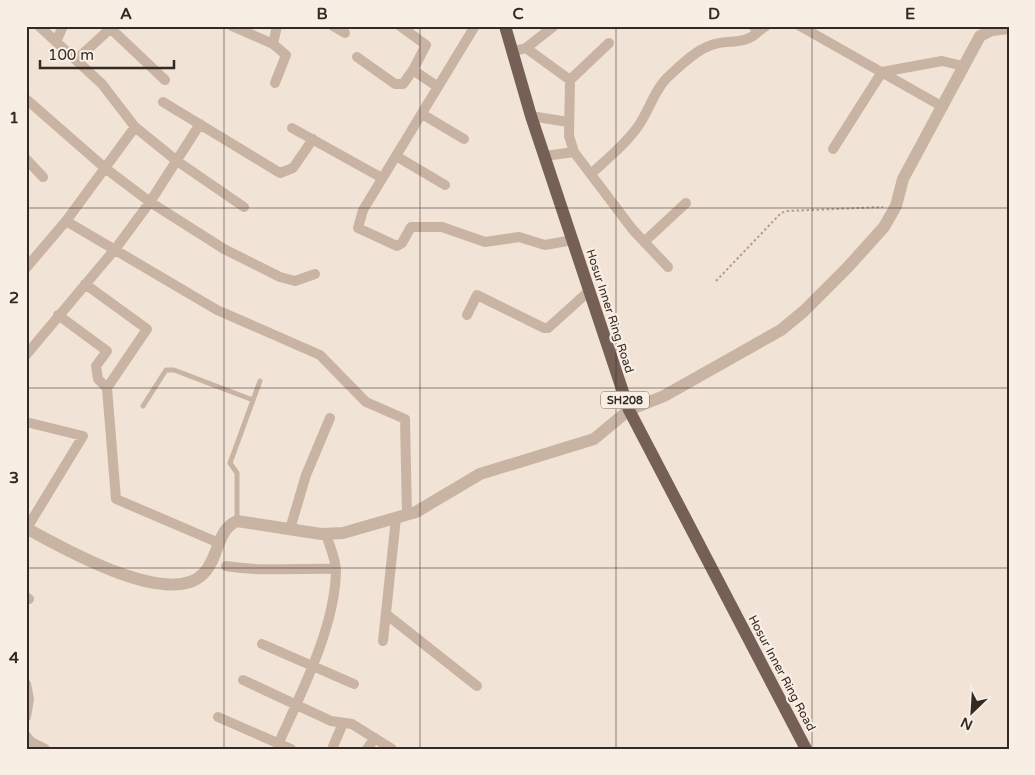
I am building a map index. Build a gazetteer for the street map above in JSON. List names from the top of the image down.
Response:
{
  "streets": {
    "main road": ["Hosur Inner Ring Road", "SH208"]
  },
  "scale_bar": "100 m",
  "north": "bottom left",
  "grid": {
    "columns": [
      "A",
      "B",
      "C",
      "D",
      "E"
    ],
    "rows": [
      "1",
      "2",
      "3",
      "4"
    ]
  }
}
